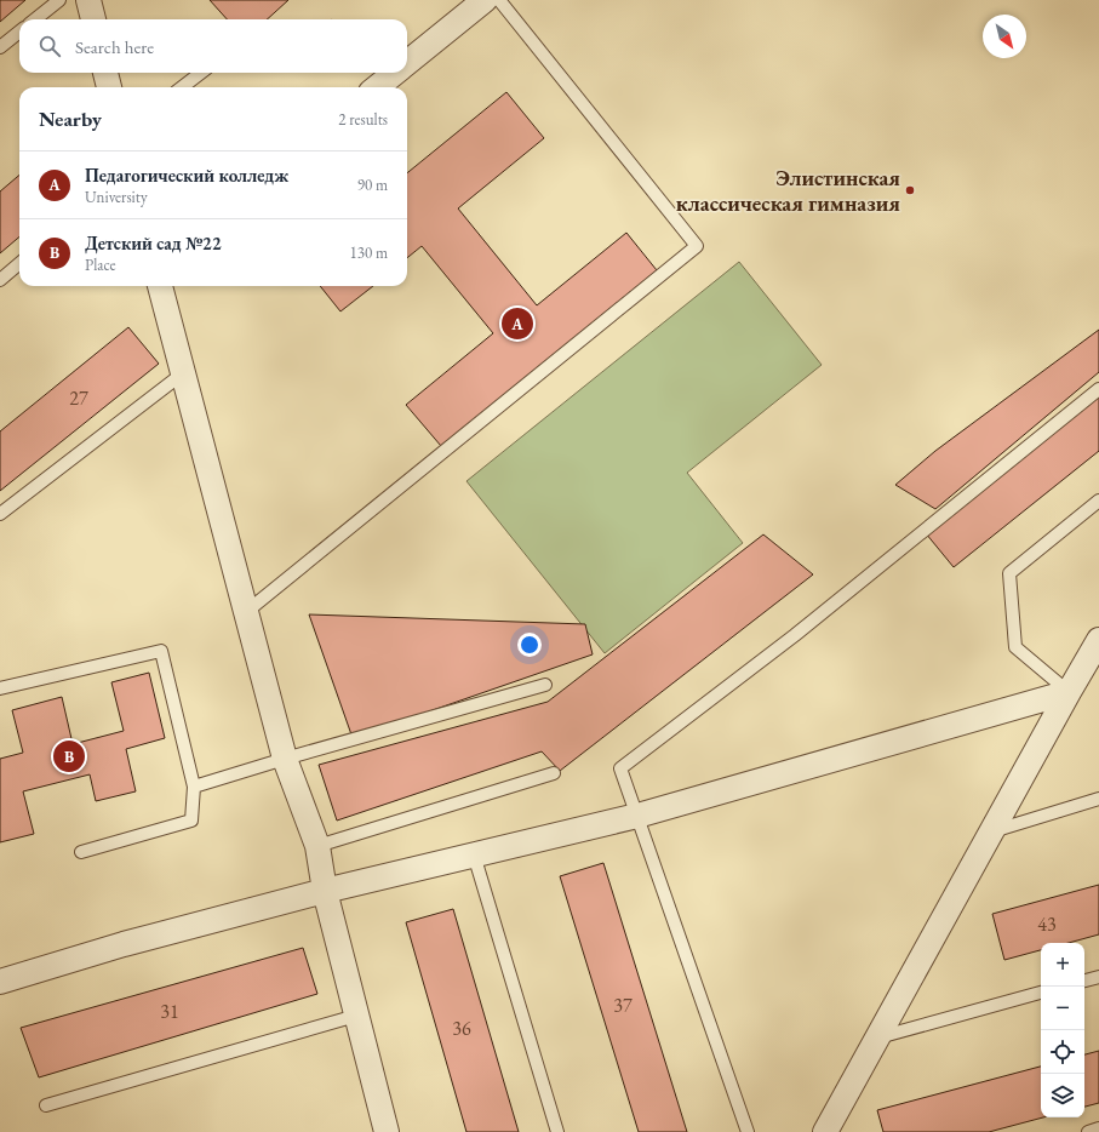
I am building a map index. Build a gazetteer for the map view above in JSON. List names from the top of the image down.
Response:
{
  "places": ["Элистинская классическая гимназия"],
  "house_numbers": [
    "27",
    "43",
    "37",
    "31",
    "36"
  ],
  "north": "bottom right",
  "page": {
    "search": "Search here",
    "heading": ["Nearby", "2 results"],
    "list": [
      {
        "mark": "A",
        "name": "Педагогический колледж",
        "note": "University",
        "value": "90 m"
      },
      {
        "mark": "B",
        "name": "Детский сад №22",
        "note": "Place",
        "value": "130 m"
      }
    ],
    "pins": ["A", "B"],
    "map_buttons": ["+", "−"]
  }
}
